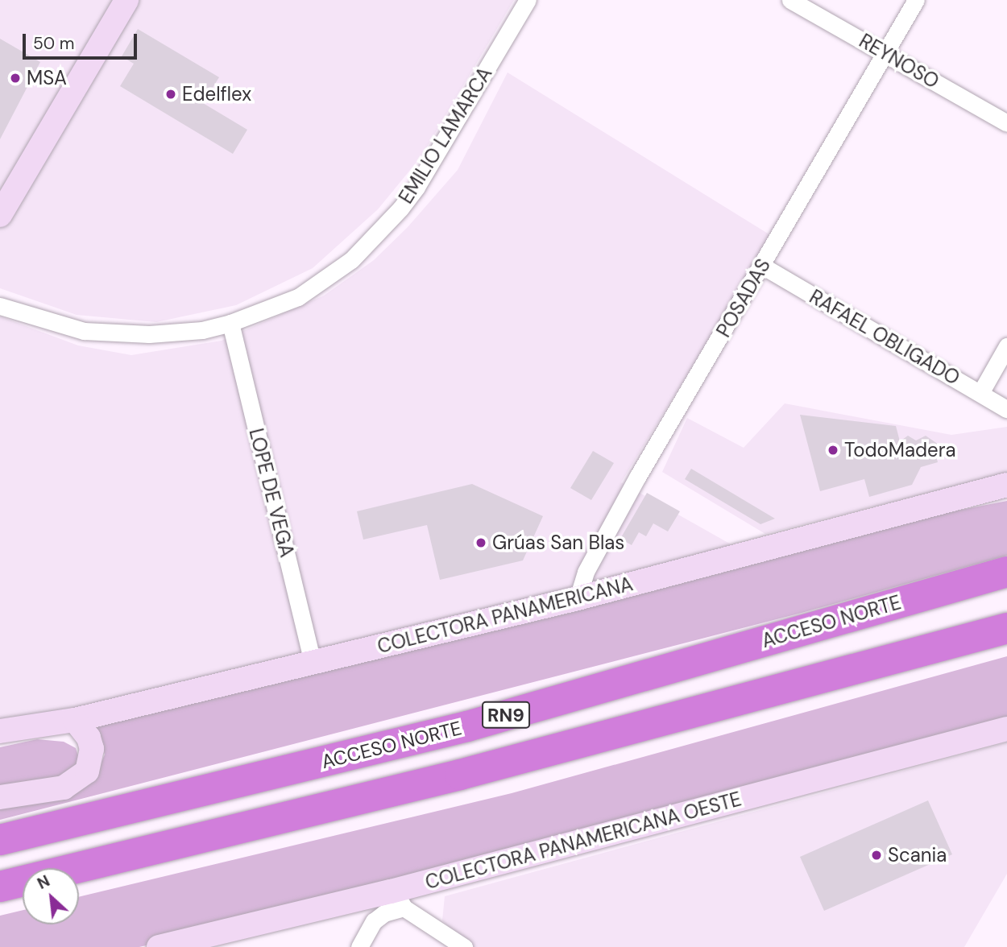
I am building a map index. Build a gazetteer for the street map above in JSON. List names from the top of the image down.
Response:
{
  "streets": {
    "highway": ["ACCESO NORTE", "RN9"],
    "street": [
      "REYNOSO",
      "EMILIO LAMARCA",
      "POSADAS",
      "RAFAEL OBLIGADO",
      "LOPE DE VEGA",
      "COLECTORA PANAMERICANA",
      "COLECTORA PANAMERICANA OESTE"
    ]
  },
  "crossings": [
    ["REYNOSO", "POSADAS"],
    ["EMILIO LAMARCA", "LOPE DE VEGA"],
    ["POSADAS", "RAFAEL OBLIGADO"],
    ["POSADAS", "COLECTORA PANAMERICANA"],
    ["LOPE DE VEGA", "COLECTORA PANAMERICANA"]
  ],
  "places": [
    "MSA",
    "Edelflex",
    "TodoMadera",
    "Grúas San Blas",
    "Scania"
  ],
  "scale_bar": "50 m",
  "north": "top left"
}
